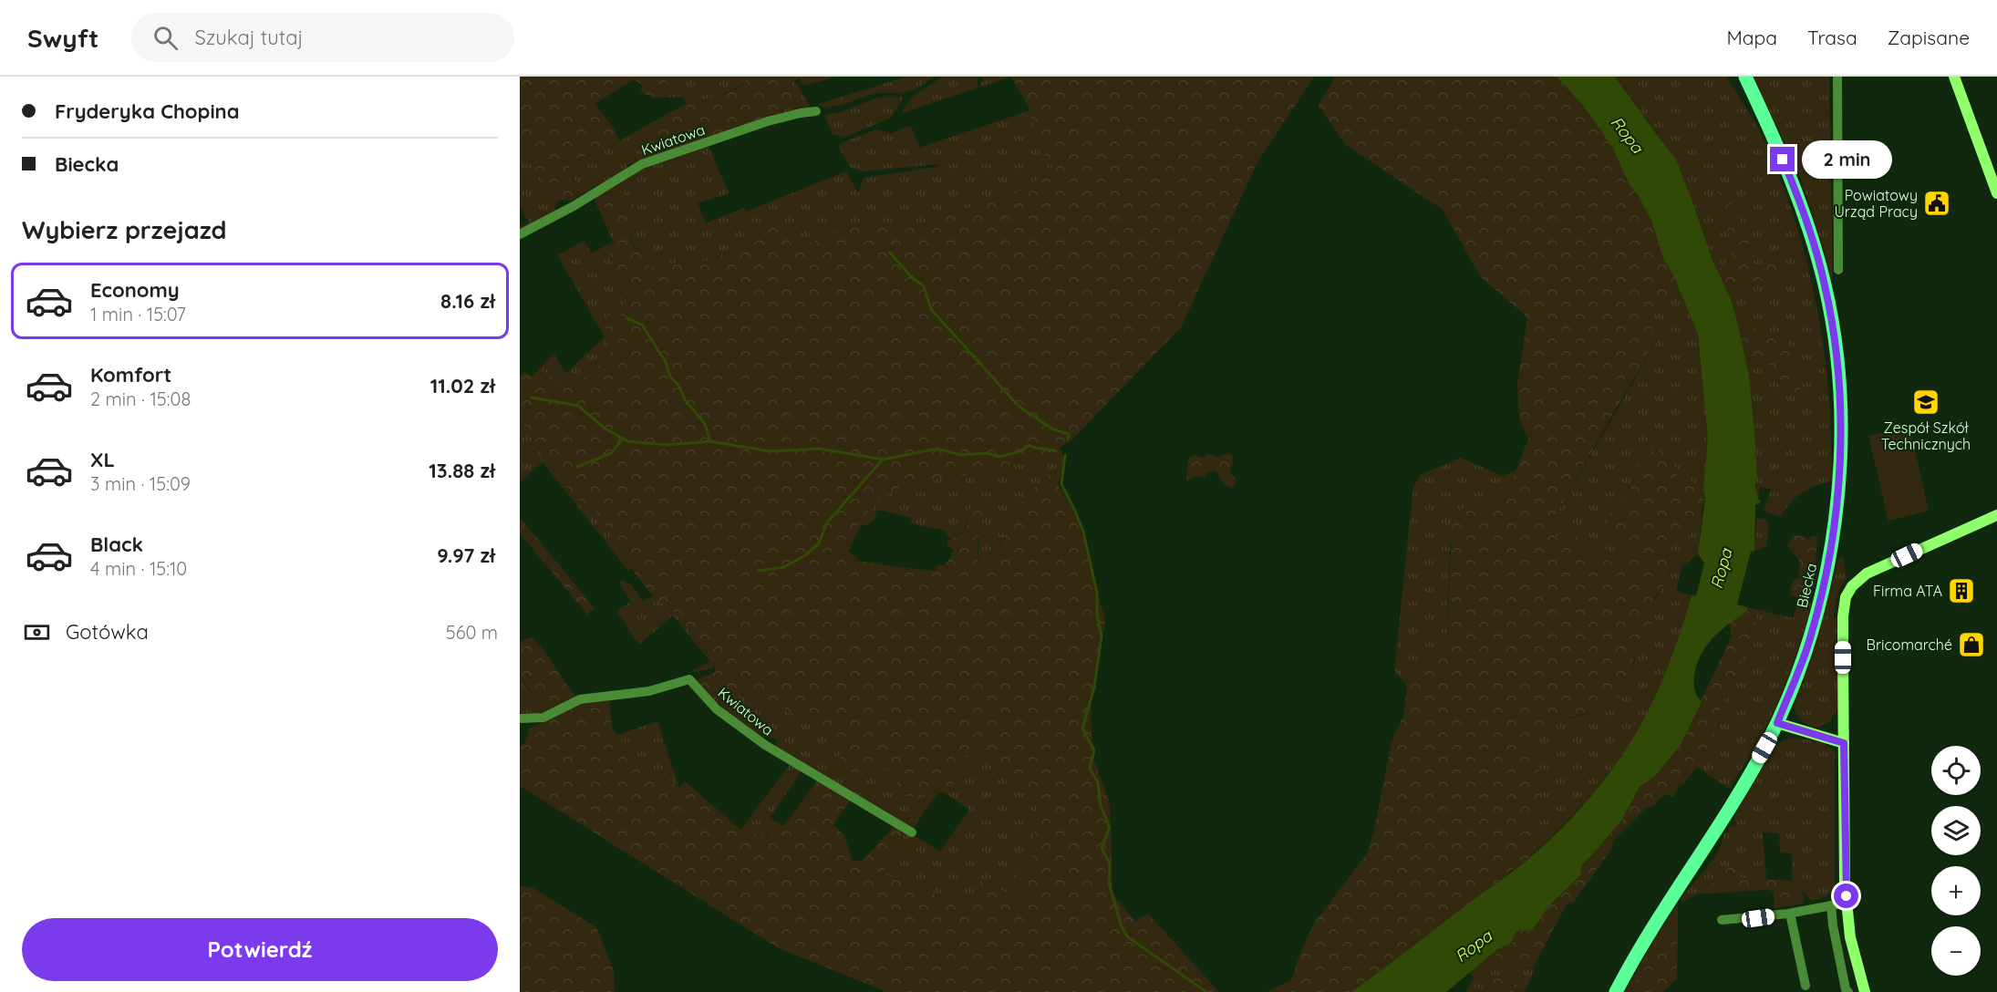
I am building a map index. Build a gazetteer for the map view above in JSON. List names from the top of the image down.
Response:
{
  "streets": {
    "main road": ["Biecka"],
    "street": ["Kwiatowa"]
  },
  "water": ["Ropa"],
  "places": {
    "public building": ["Powiatowy Urząd Pracy"],
    "school or university": ["Zespół Szkół Technicznych"],
    "building": ["Firma ATA"],
    "shop": ["Bricomarché"]
  },
  "page": {
    "header": "Swyft",
    "search": "Szukaj tutaj",
    "nav": ["Mapa", "Trasa", "Zapisane"],
    "banner": ["Fryderyka Chopina", "Biecka"],
    "bubble": "2 min",
    "heading": "Wybierz przejazd",
    "list": [
      {
        "name": "Economy",
        "note": "1 min · 15:07",
        "value": "8.16 zł"
      },
      {
        "name": "Komfort",
        "note": "2 min · 15:08",
        "value": "11.02 zł"
      },
      {
        "name": "XL",
        "note": "3 min · 15:09",
        "value": "13.88 zł"
      },
      {
        "name": "Black",
        "note": "4 min · 15:10",
        "value": "9.97 zł"
      }
    ],
    "pay": ["Gotówka", "560 m"],
    "map_buttons": ["+", "−"],
    "buttons": "Potwierdź"
  }
}
